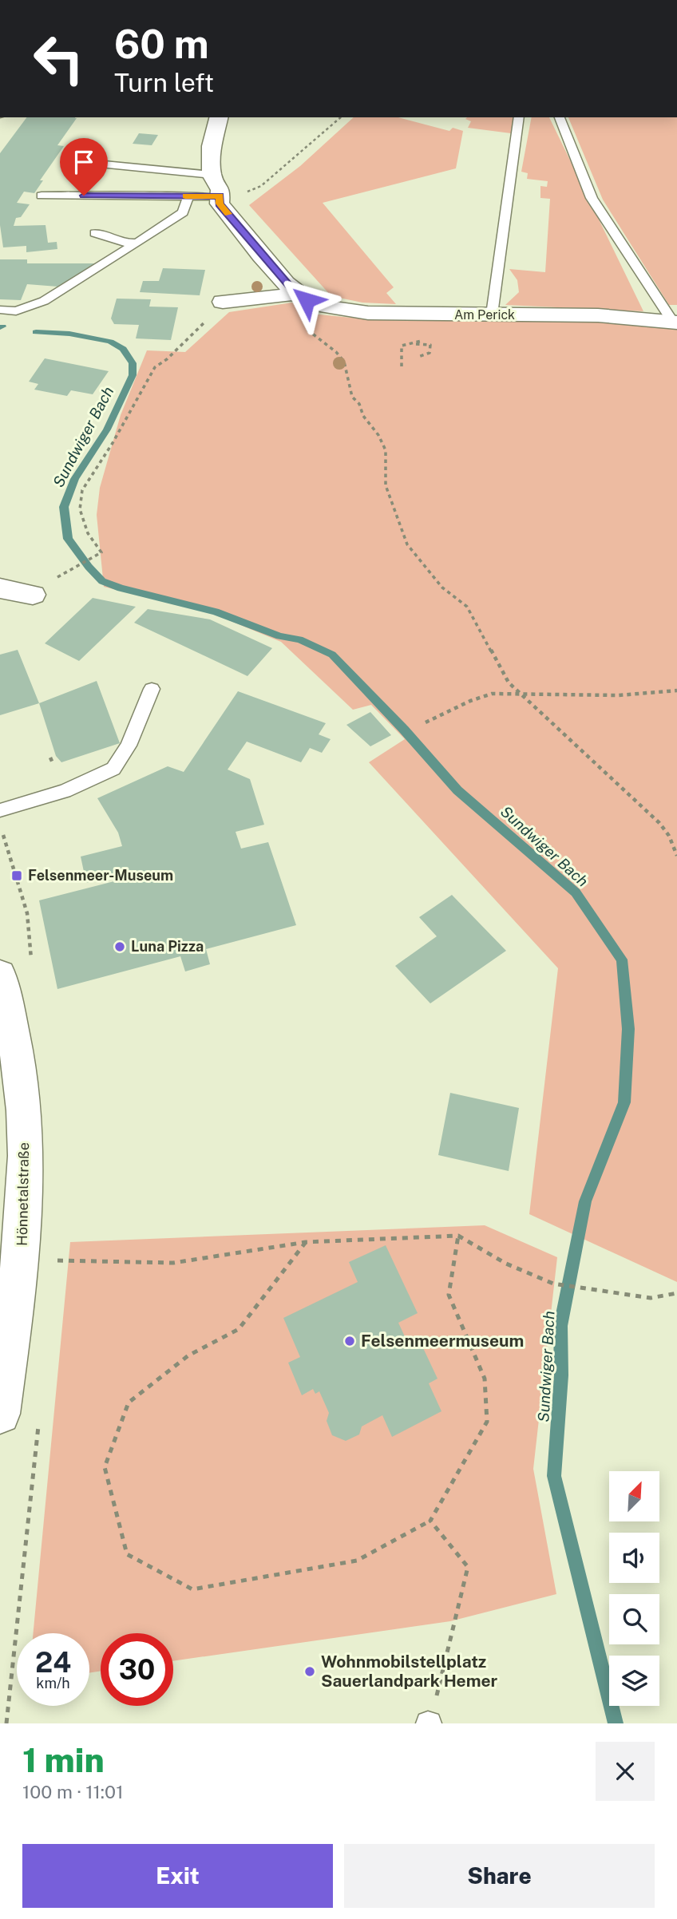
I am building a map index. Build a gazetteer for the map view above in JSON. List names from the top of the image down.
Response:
{
  "streets": {
    "street": ["Am Perick", "Hönnetalstraße"]
  },
  "water": ["Sundwiger Bach"],
  "places": {
    "transit": ["Felsenmeer-Museum"],
    "other": ["Luna Pizza", "Felsenmeermuseum", "Wohnmobilstellplatz Sauerlandpark Hemer"]
  },
  "north": "top right",
  "page": {
    "turn": ["60 m", "Turn left"],
    "speed": "24 km/h",
    "limit": "30",
    "heading": ["1 min", "100 m · 11:01"],
    "buttons": ["Exit", "Share"]
  }
}
